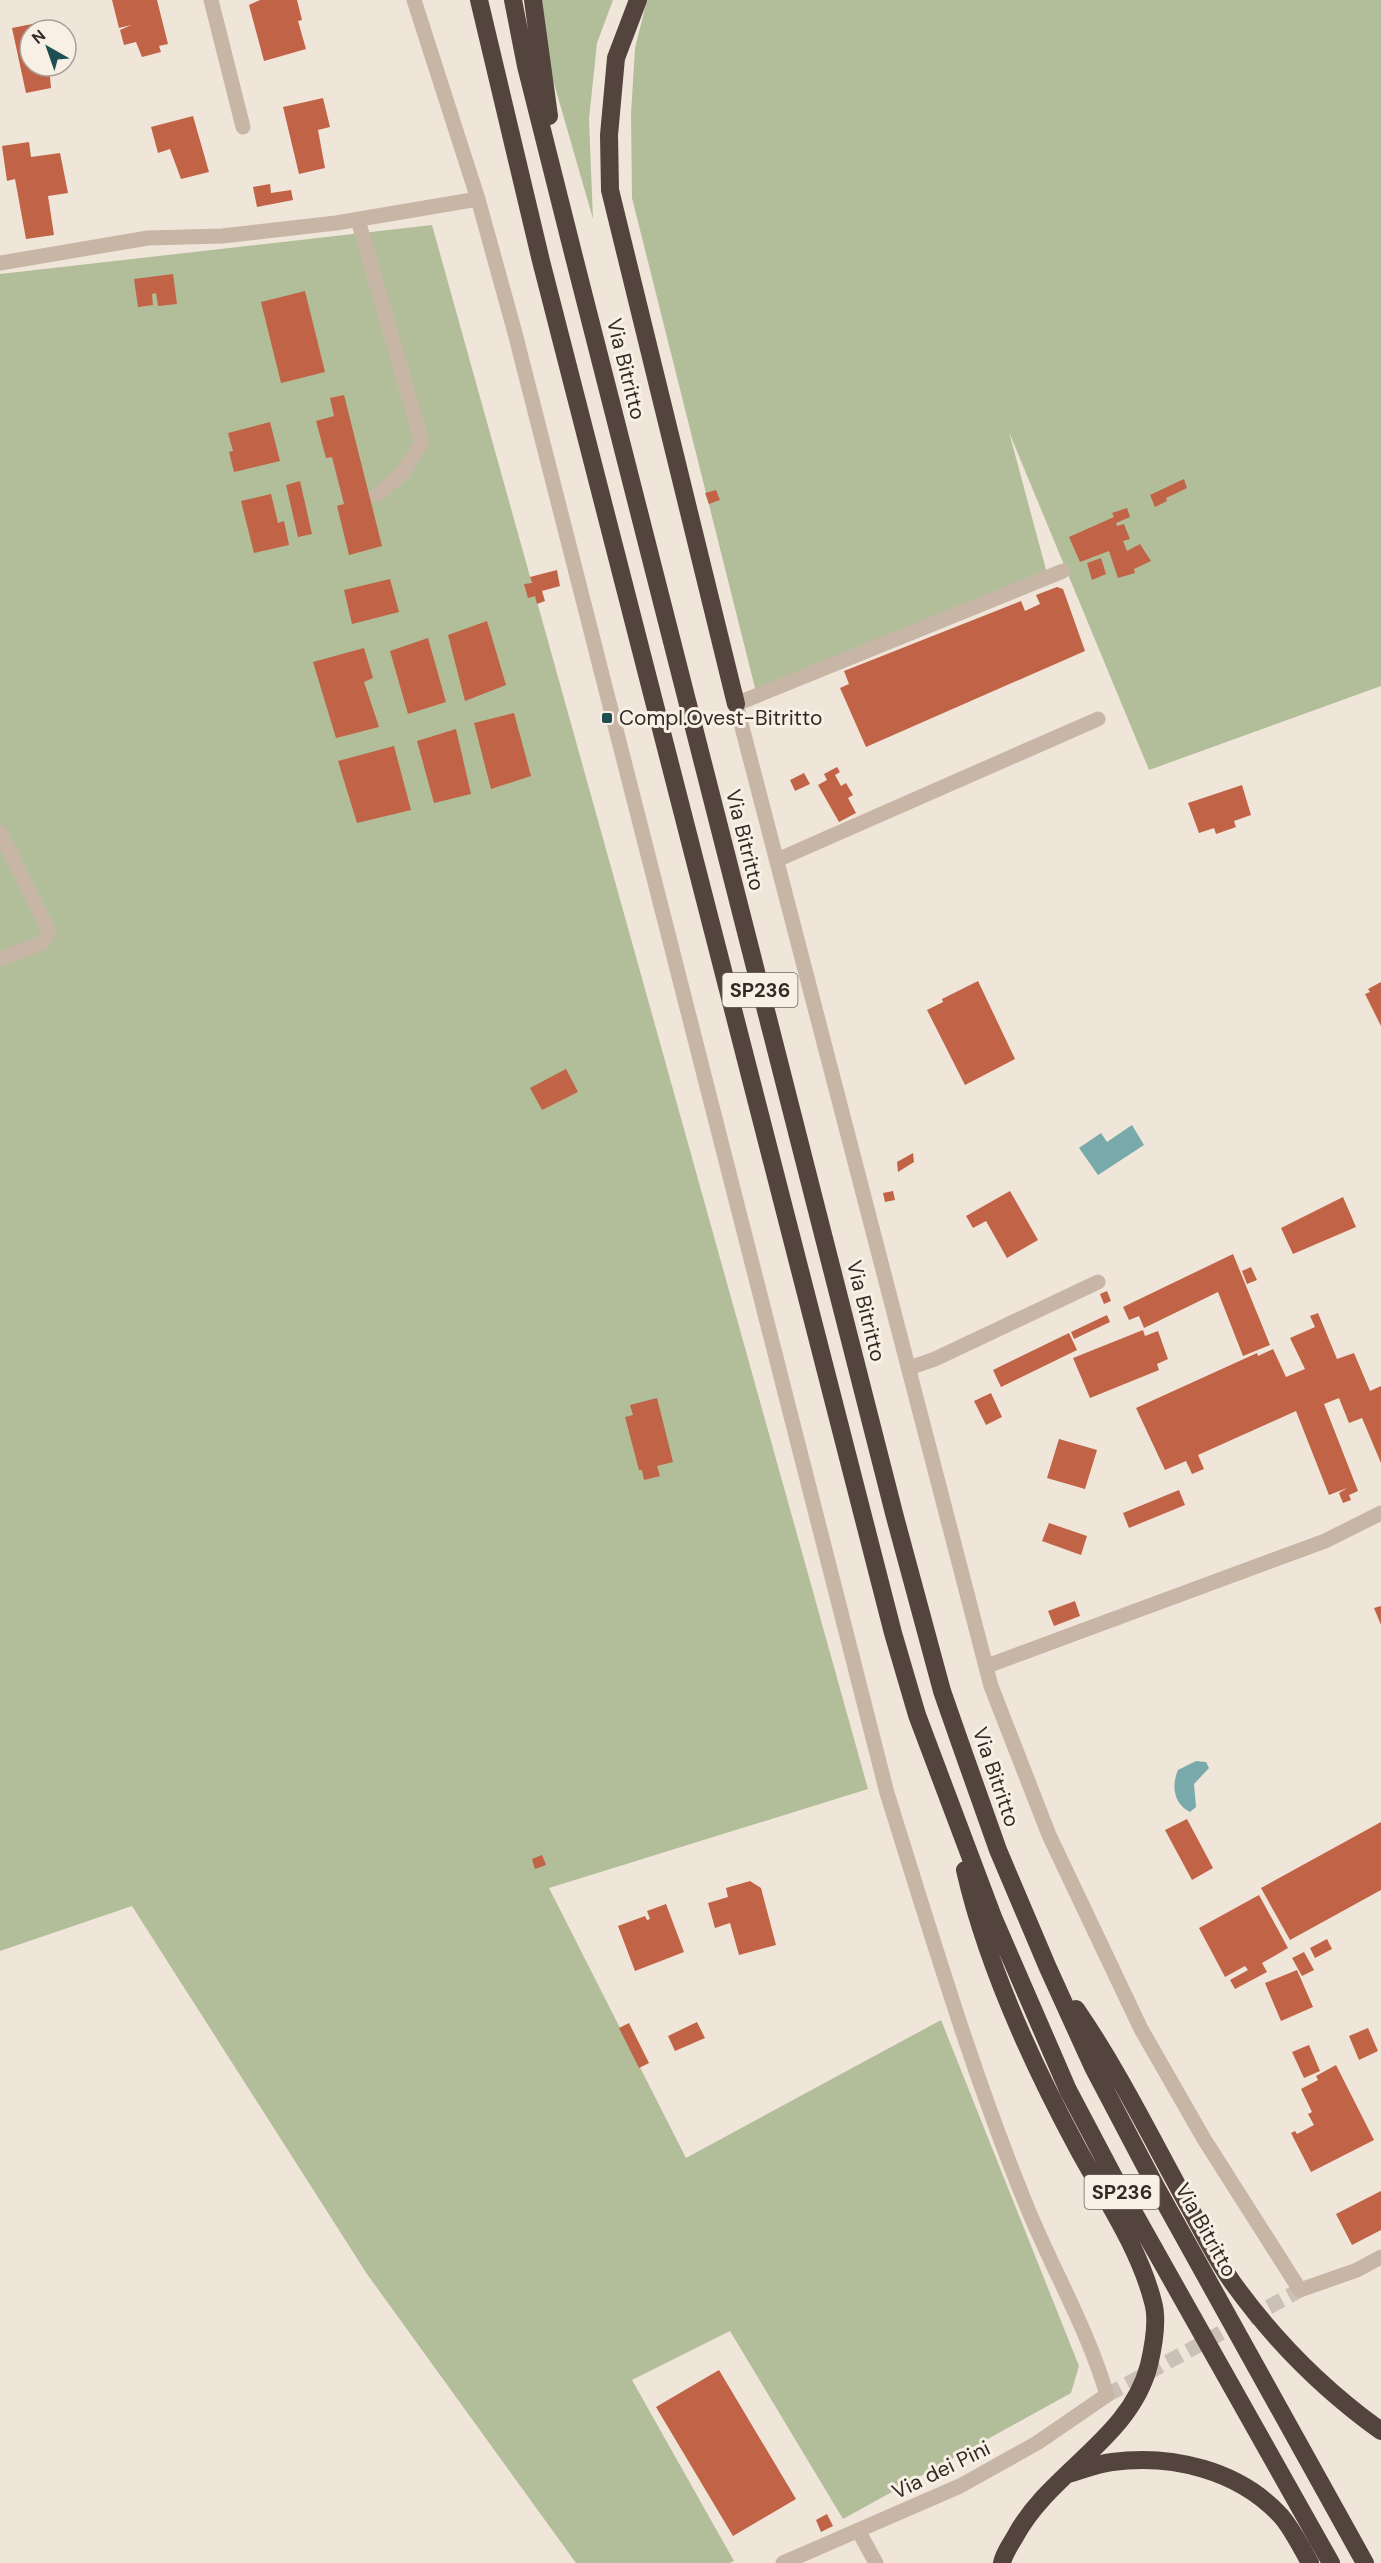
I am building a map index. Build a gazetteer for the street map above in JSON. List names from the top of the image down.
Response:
{
  "streets": {
    "highway": ["Via Bitritto", "SP236"],
    "street": ["Via dei Pini"]
  },
  "places": {
    "transit": ["Compl.Ovest-Bitritto"]
  },
  "north": "top left"
}
